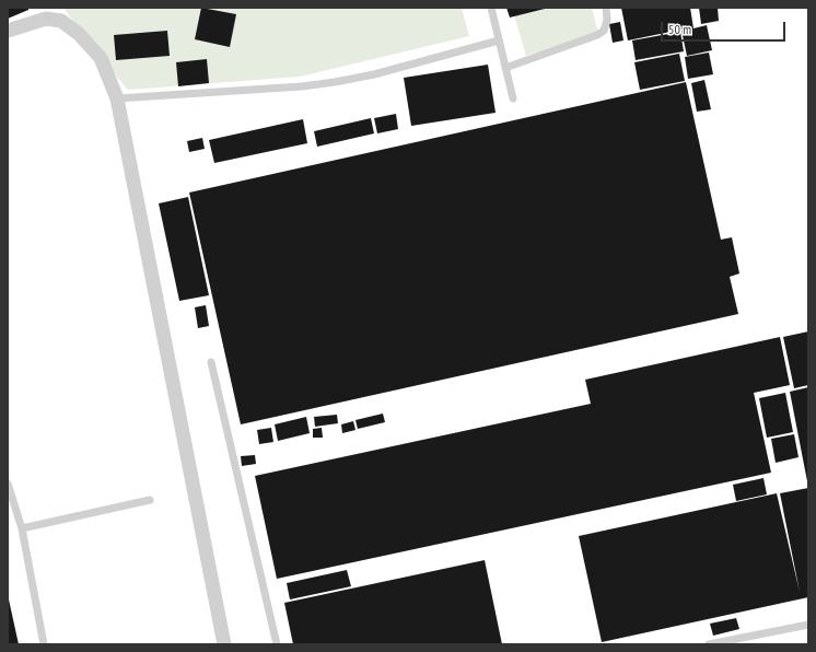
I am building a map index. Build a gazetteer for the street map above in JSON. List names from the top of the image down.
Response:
{
  "scale_bar": "50 m"
}
